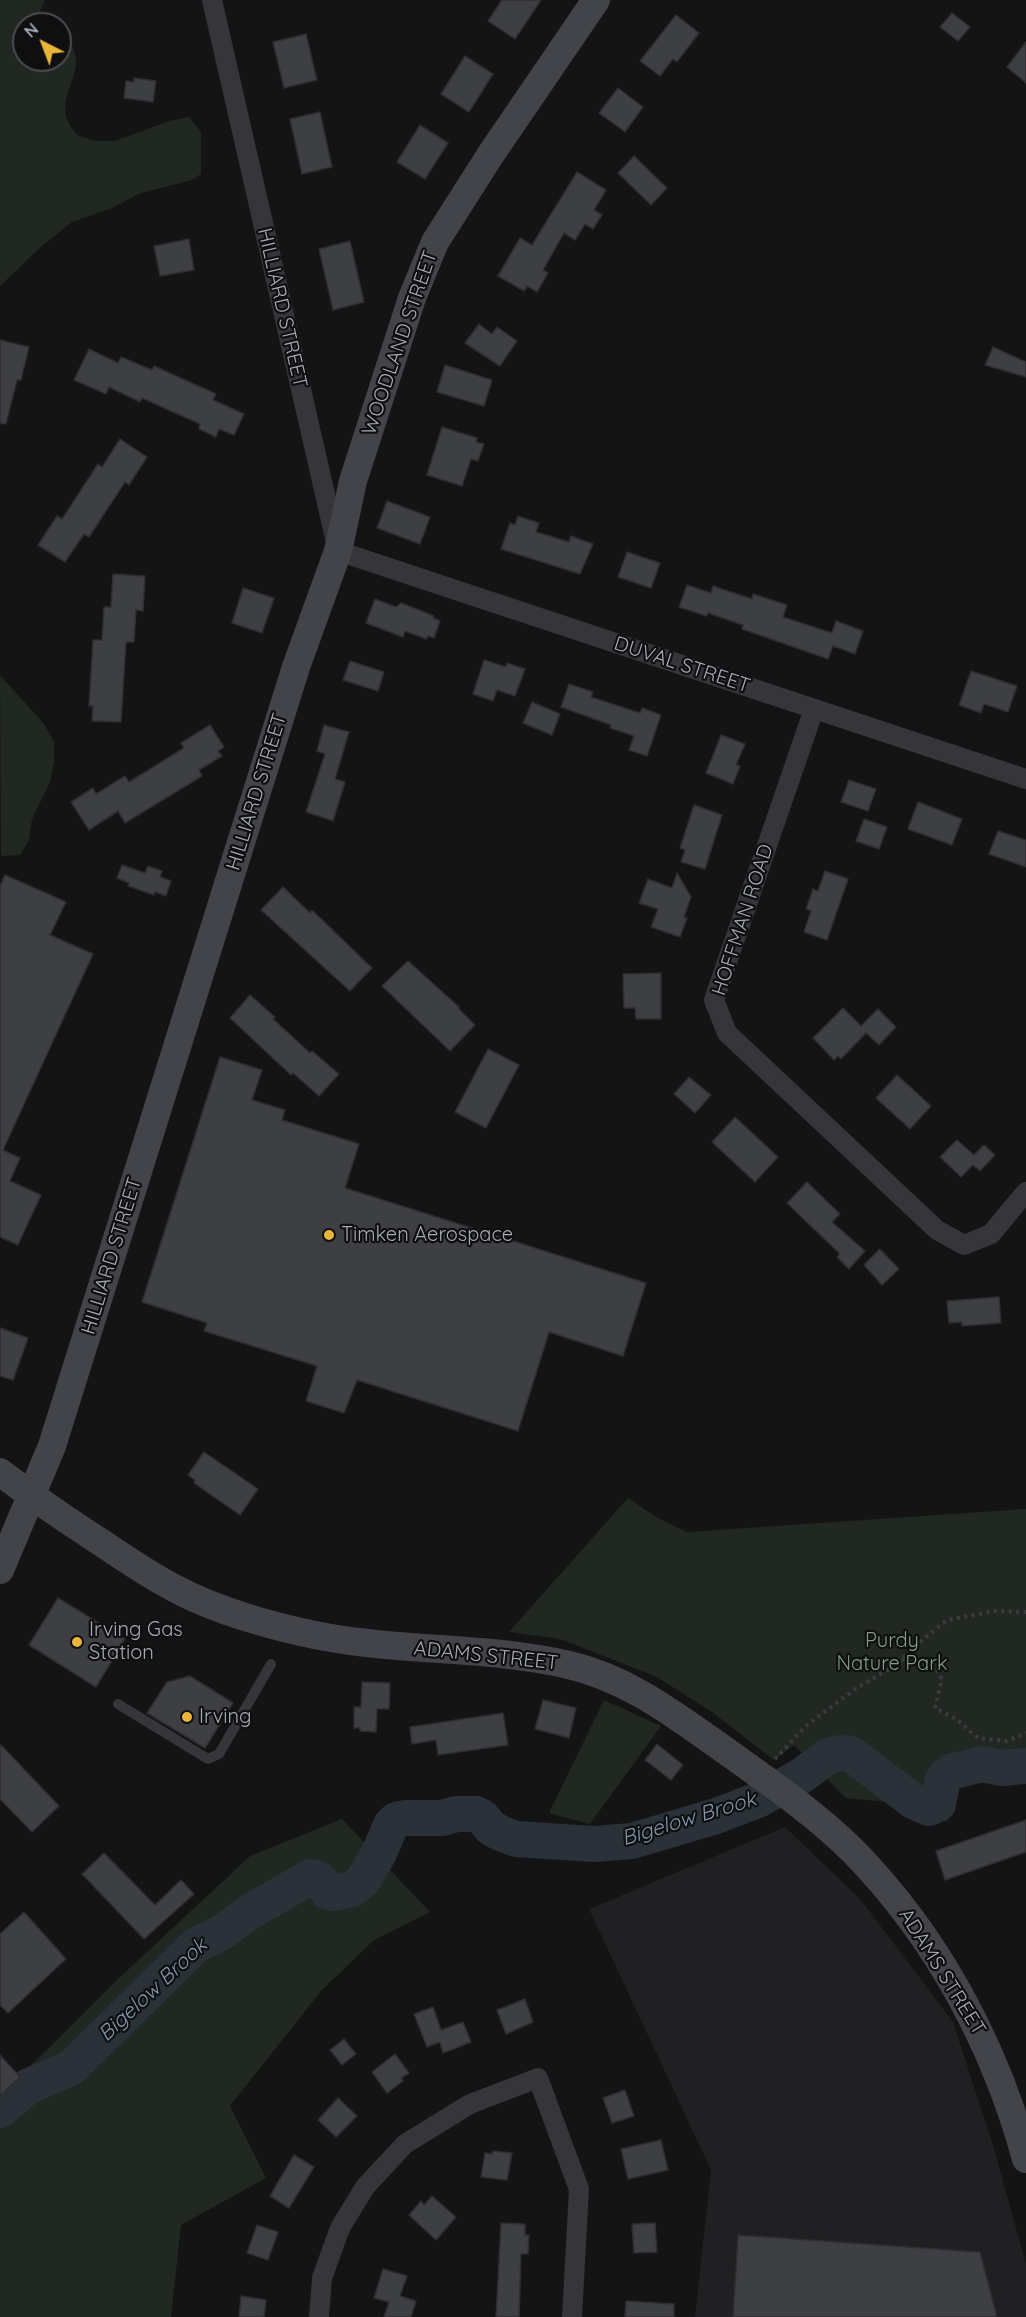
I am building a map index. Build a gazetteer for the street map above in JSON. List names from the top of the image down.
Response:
{
  "streets": {
    "street": [
      "HILLIARD STREET",
      "WOODLAND STREET",
      "DUVAL STREET",
      "HOFFMAN ROAD",
      "ADAMS STREET"
    ]
  },
  "crossings": [
    ["HILLIARD STREET", "WOODLAND STREET"],
    ["HILLIARD STREET", "DUVAL STREET"],
    ["HILLIARD STREET", "ADAMS STREET"],
    ["WOODLAND STREET", "DUVAL STREET"],
    ["DUVAL STREET", "HOFFMAN ROAD"]
  ],
  "water": ["Bigelow Brook"],
  "parks": ["Purdy Nature Park"],
  "places": ["Timken Aerospace", "Irving Gas Station", "Irving"],
  "north": "top left"
}
